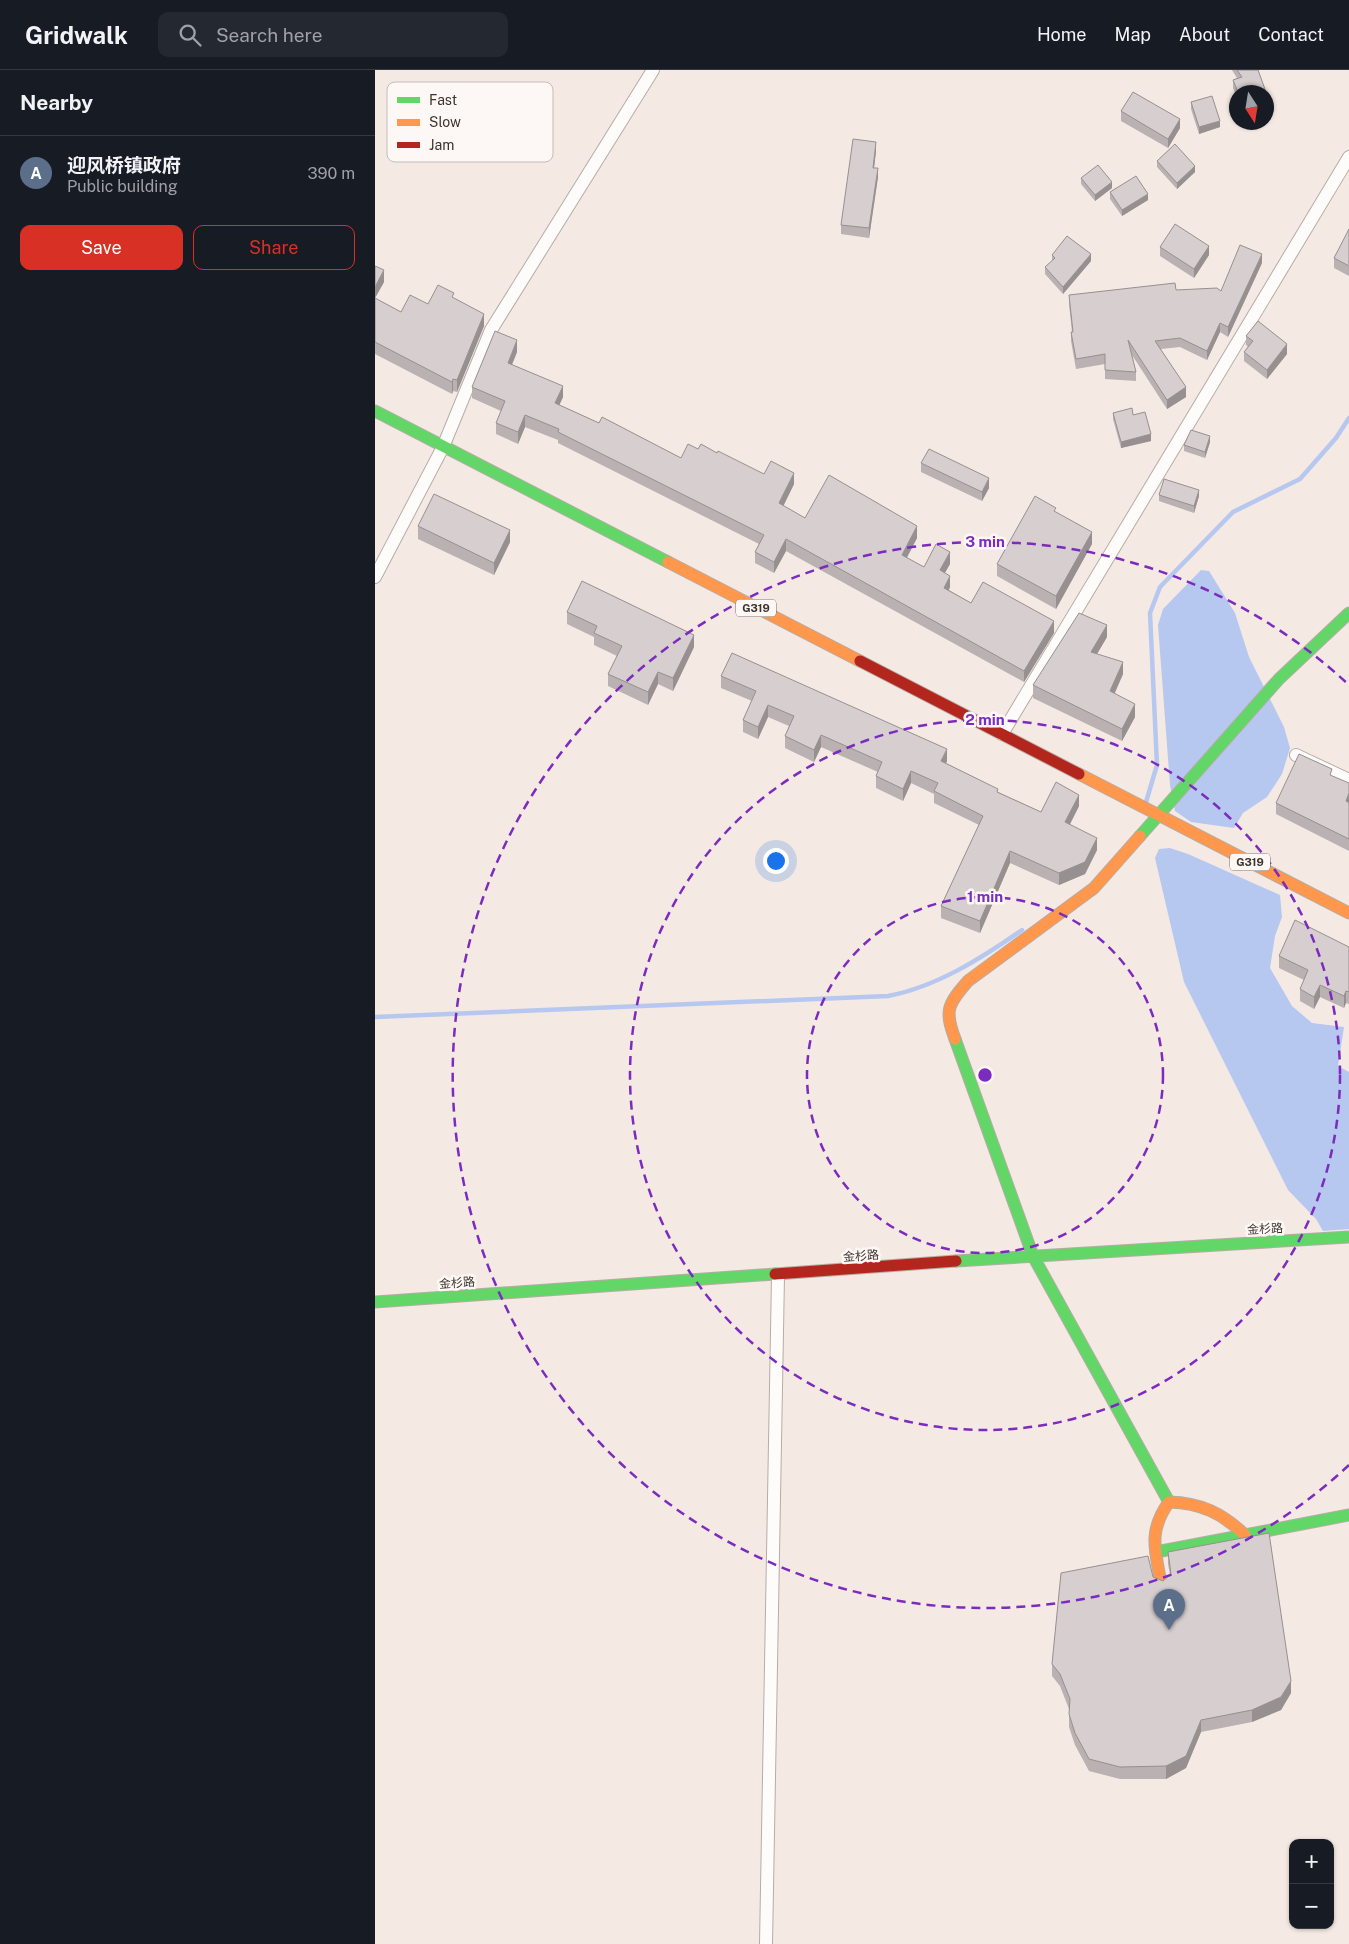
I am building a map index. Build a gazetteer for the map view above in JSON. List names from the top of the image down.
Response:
{
  "streets": {
    "main road": ["G319", "金杉路"]
  },
  "legend": ["Fast", "Slow", "Jam"],
  "north": "bottom",
  "page": {
    "header": "Gridwalk",
    "search": "Search here",
    "nav": [
      "Home",
      "Map",
      "About",
      "Contact"
    ],
    "heading": "Nearby",
    "list": [
      {
        "mark": "A",
        "name": "迎风桥镇政府",
        "note": "Public building",
        "value": "390 m"
      }
    ],
    "buttons": ["Save", "Share"],
    "pins": "A",
    "map_buttons": ["+", "−"]
  },
  "rings": ["3 min", "2 min", "1 min"]
}
